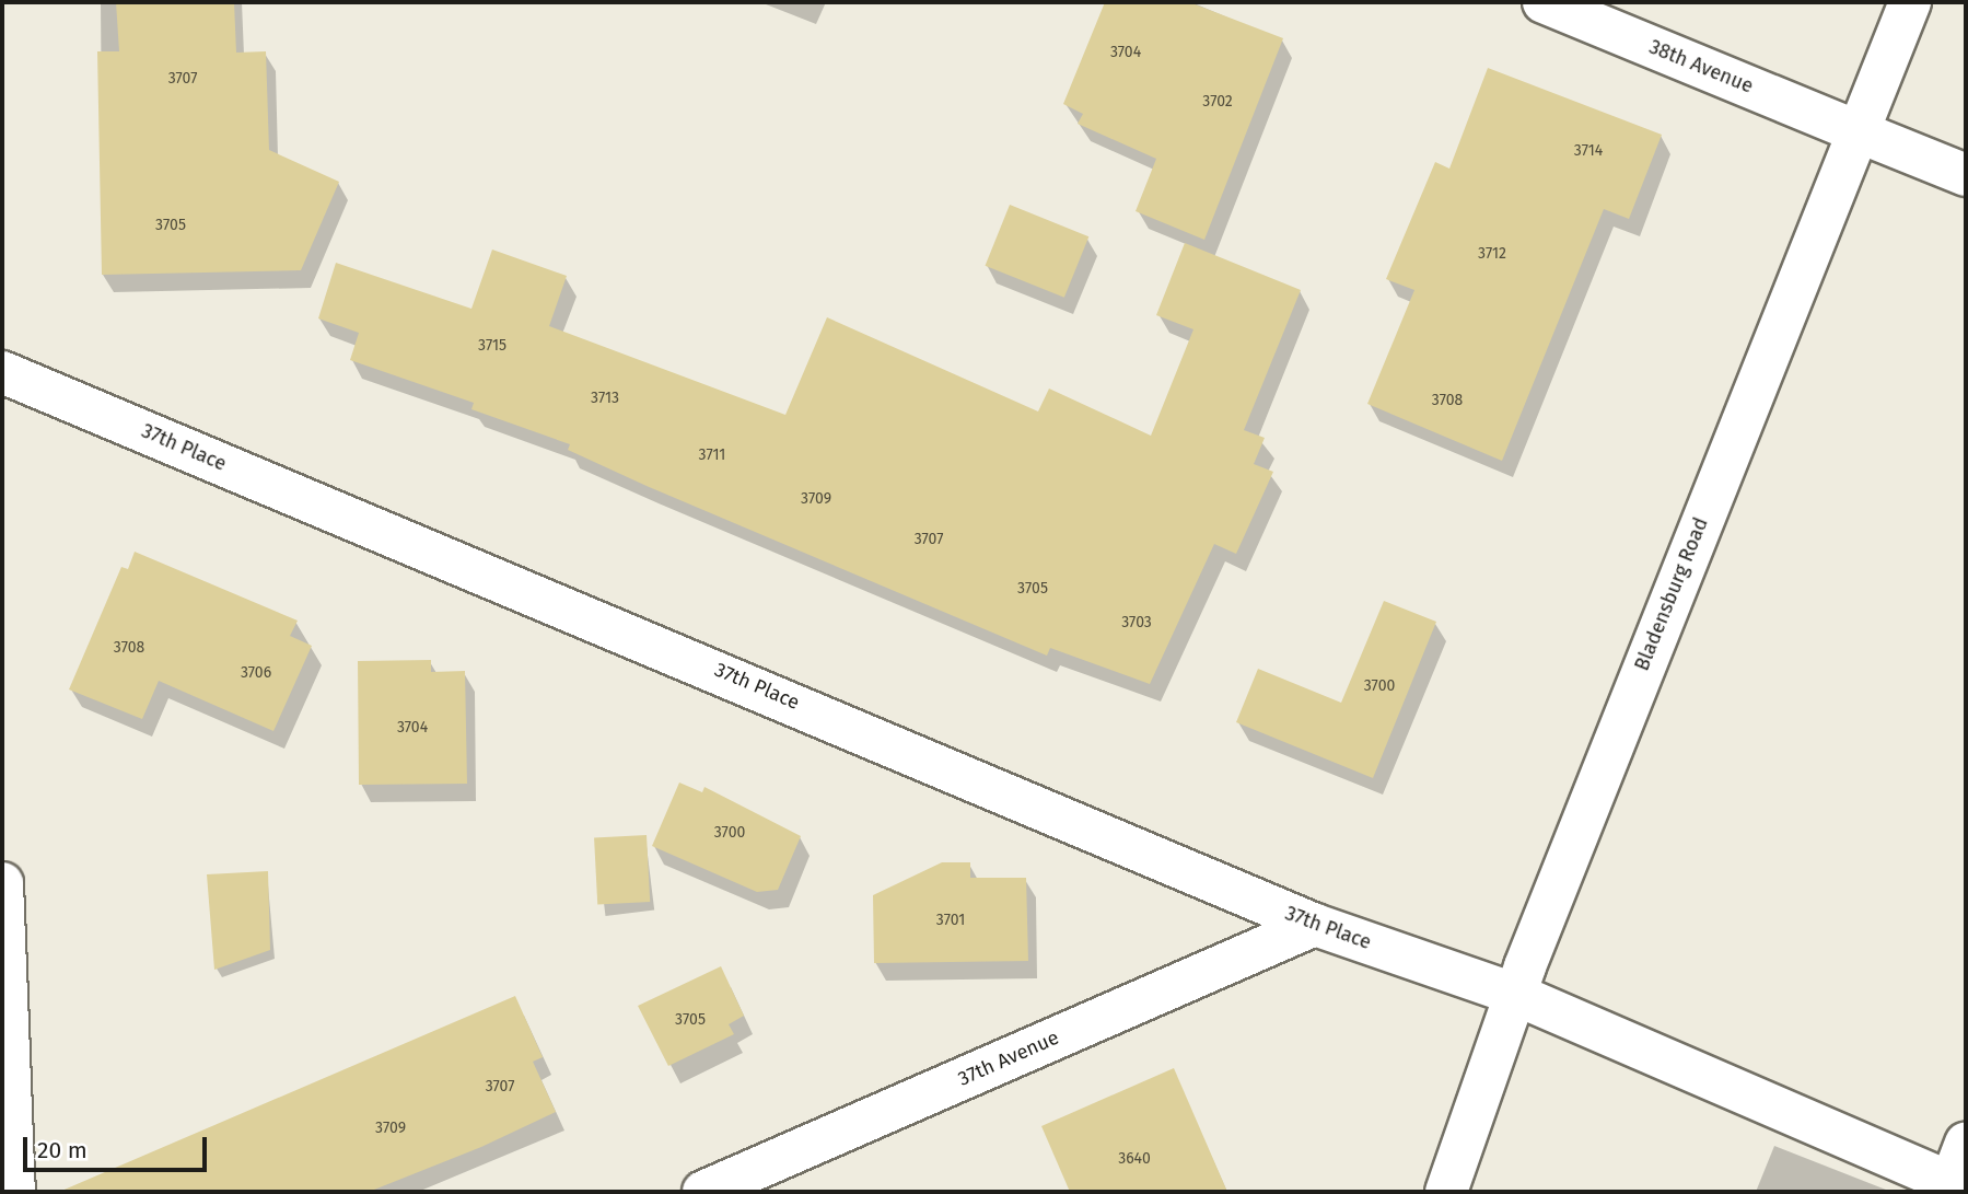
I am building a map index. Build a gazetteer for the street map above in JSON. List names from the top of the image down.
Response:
{
  "streets": {
    "street": [
      "38th Avenue",
      "37th Place",
      "Bladensburg Road",
      "37th Avenue"
    ]
  },
  "crossings": [
    ["38th Avenue", "Bladensburg Road"],
    ["37th Place", "Bladensburg Road"],
    ["37th Place", "37th Avenue"]
  ],
  "house_numbers": [
    "3704",
    "3707",
    "3702",
    "3714",
    "3705",
    "3712",
    "3715",
    "3713",
    "3708",
    "3711",
    "3709",
    "3707",
    "3705",
    "3703",
    "3708",
    "3706",
    "3700",
    "3704",
    "3700",
    "3701",
    "3705",
    "3707",
    "3709",
    "3640"
  ],
  "scale_bar": "20 m"
}
